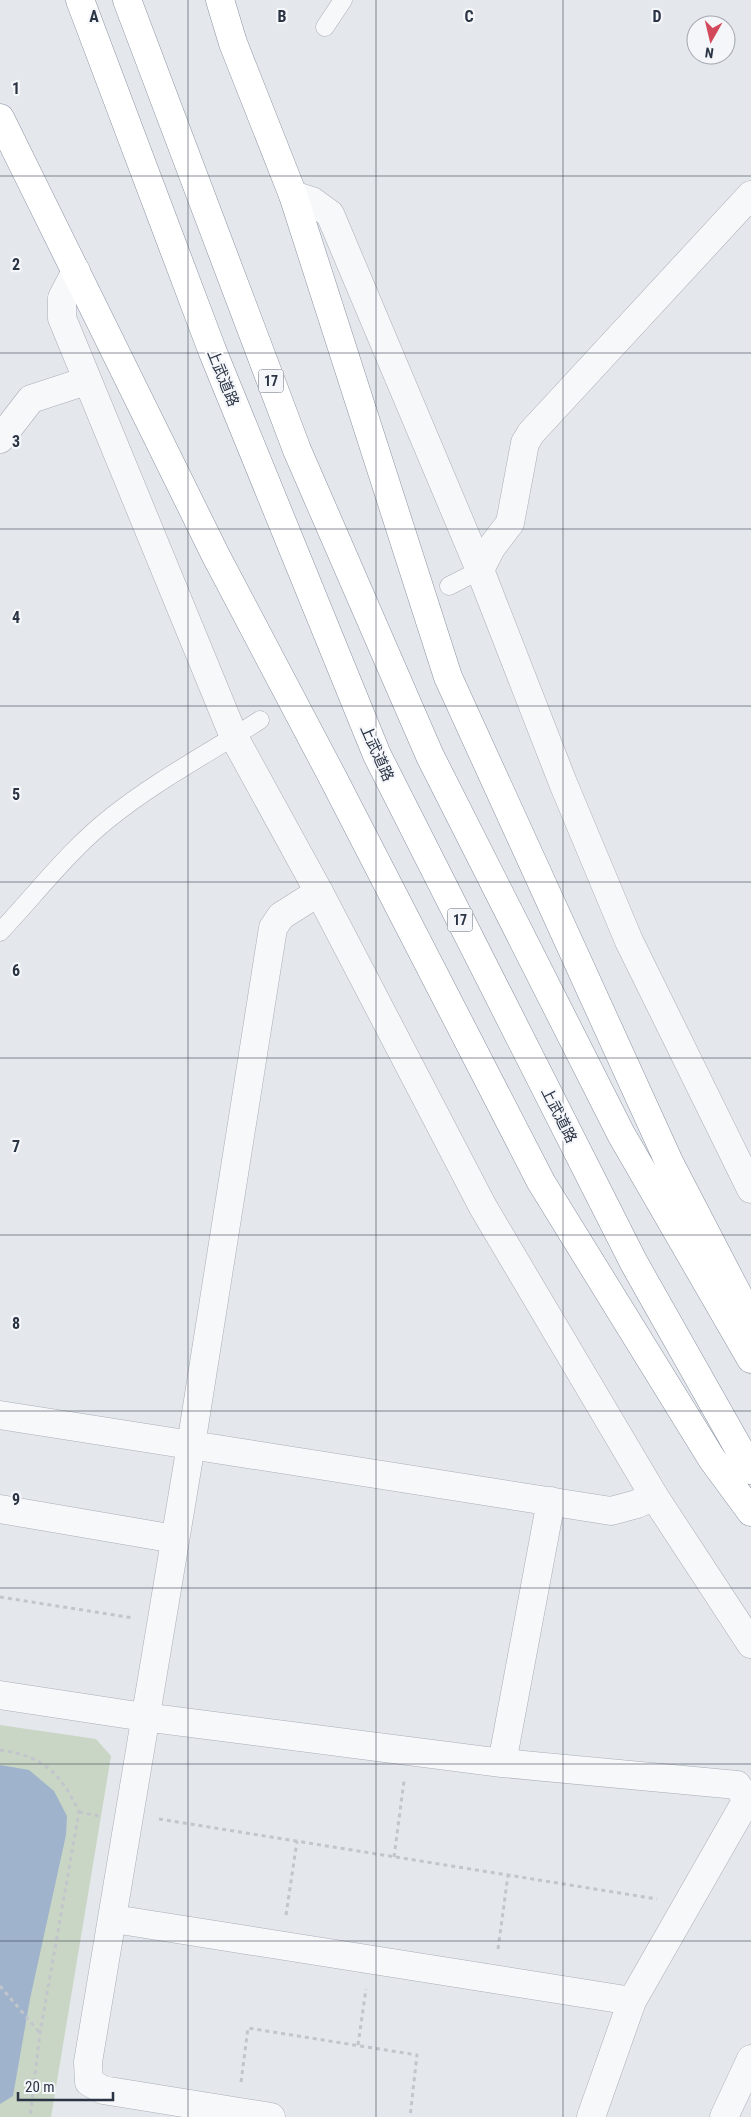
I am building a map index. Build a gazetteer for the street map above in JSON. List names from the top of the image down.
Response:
{
  "streets": {
    "highway": ["上武道路", "17"]
  },
  "scale_bar": "20 m",
  "north": "bottom",
  "grid": {
    "columns": [
      "A",
      "B",
      "C",
      "D"
    ],
    "rows": [
      "1",
      "2",
      "3",
      "4",
      "5",
      "6",
      "7",
      "8",
      "9"
    ]
  }
}
